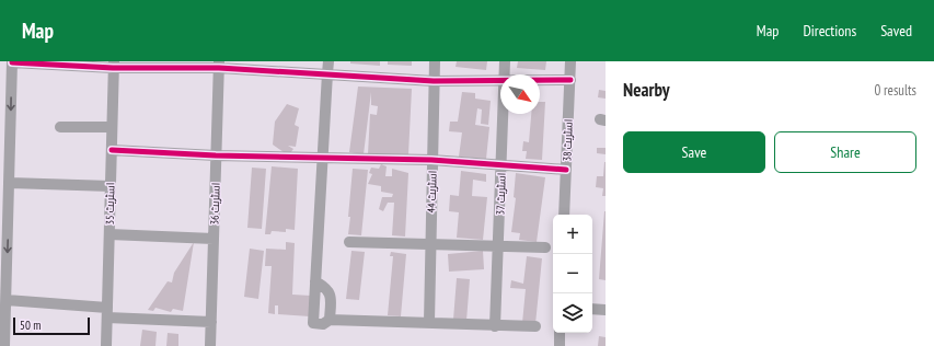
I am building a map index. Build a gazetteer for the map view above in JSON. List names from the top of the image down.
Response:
{
  "streets": {
    "street": [
      "اسٹریٹ 38",
      "اسٹریٹ 44",
      "اسٹریٹ 37",
      "اسٹریٹ 35",
      "اسٹریٹ 36"
    ]
  },
  "scale_bar": "50 m",
  "north": "bottom right",
  "page": {
    "header": "Map",
    "nav": ["Map", "Directions", "Saved"],
    "heading": ["Nearby", "0 results"],
    "buttons": ["Save", "Share"],
    "map_buttons": ["+", "−"],
    "scale": "50 m"
  }
}
